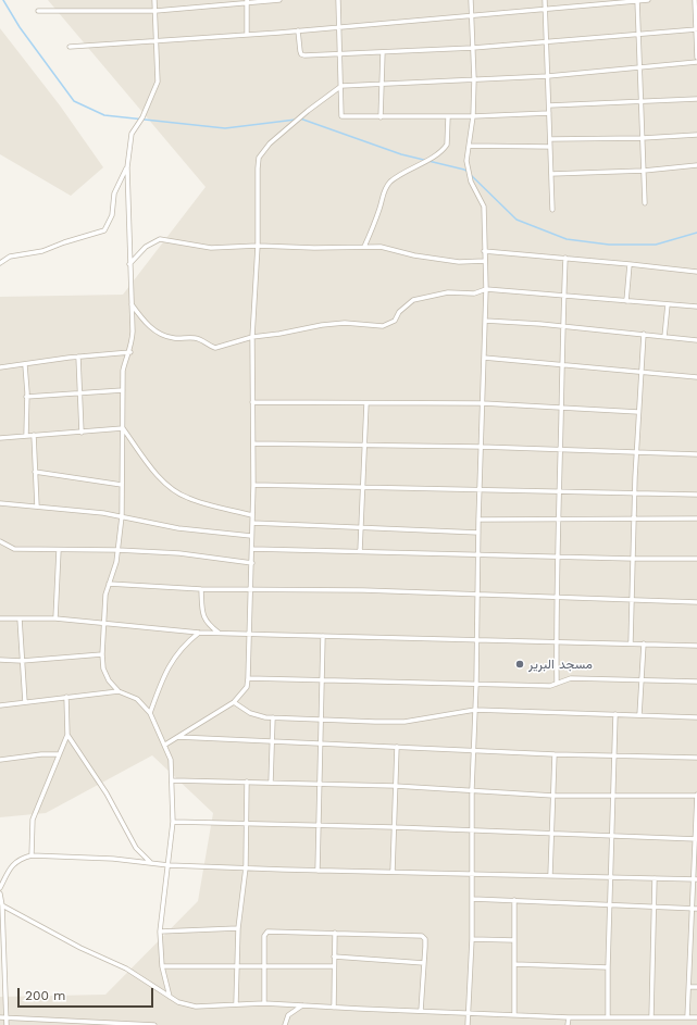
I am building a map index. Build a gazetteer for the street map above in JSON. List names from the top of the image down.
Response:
{
  "places": ["مسجد البرير"],
  "scale_bar": "200 m"
}
